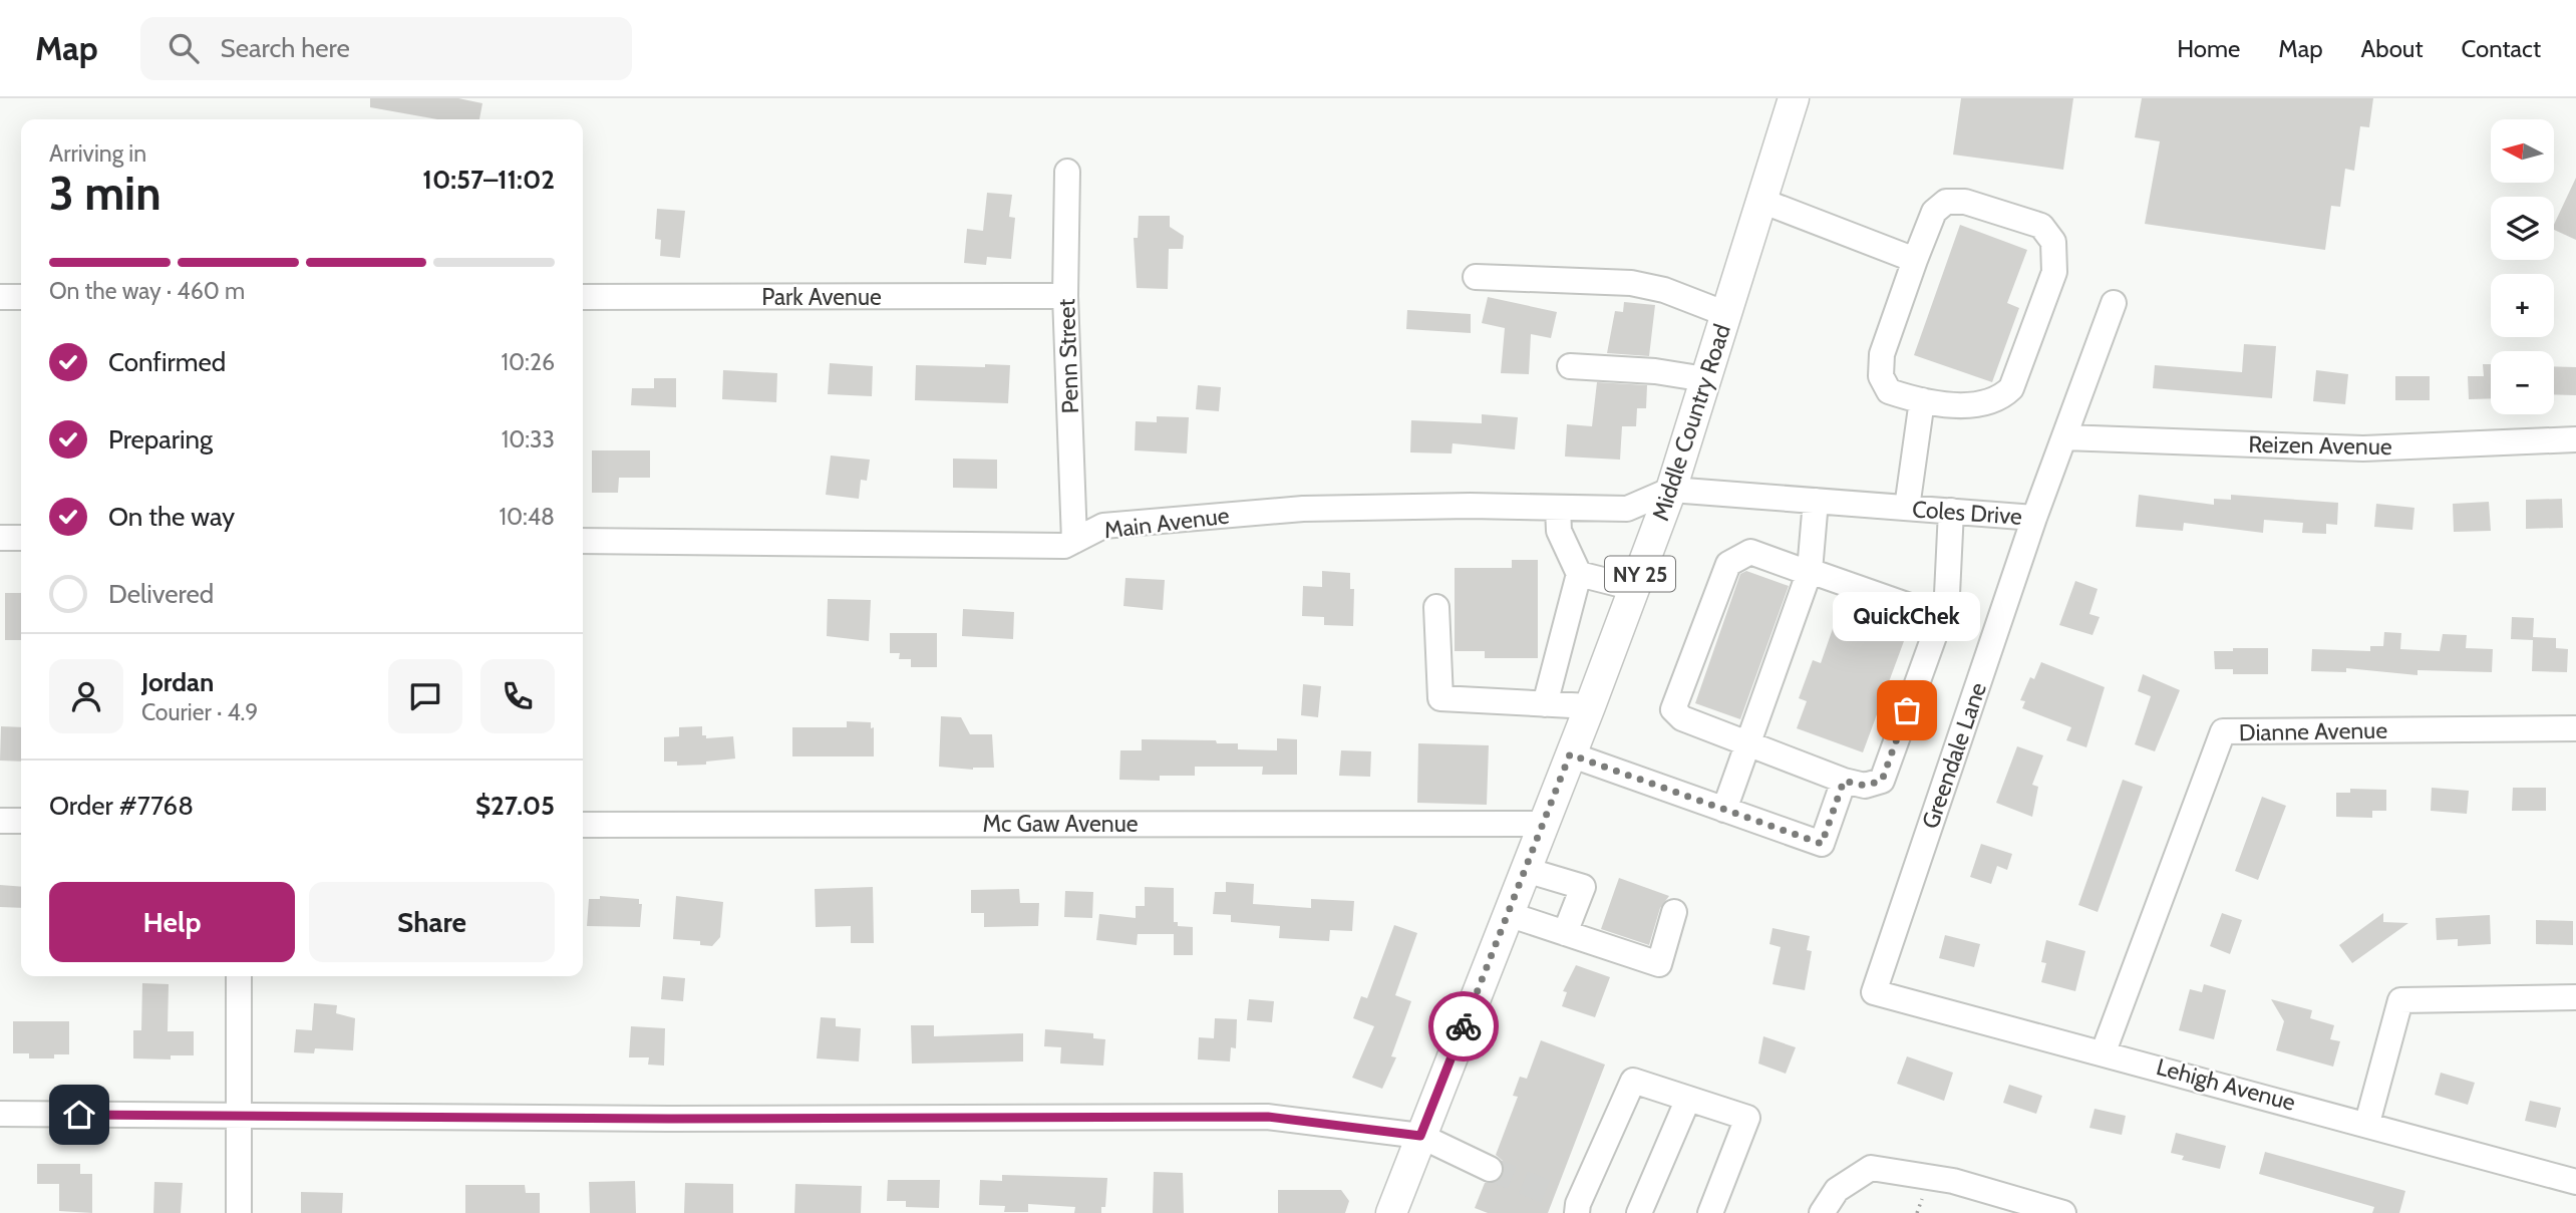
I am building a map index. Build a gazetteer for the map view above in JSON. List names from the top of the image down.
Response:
{
  "streets": {
    "main road": ["Middle Country Road", "NY 25"],
    "street": [
      "Park Avenue",
      "Penn Street",
      "Reizen Avenue",
      "Coles Drive",
      "Main Avenue",
      "Dianne Avenue",
      "Greendale Lane",
      "Mc Gaw Avenue",
      "Lehigh Avenue"
    ]
  },
  "crossings": [
    ["Park Avenue", "Penn Street"],
    ["Penn Street", "Main Avenue"],
    ["Middle Country Road", "Coles Drive"],
    ["Middle Country Road", "Main Avenue"],
    ["Middle Country Road", "Mc Gaw Avenue"],
    ["Reizen Avenue", "Coles Drive"],
    ["Coles Drive", "Main Avenue"],
    ["Coles Drive", "Greendale Lane"],
    ["Dianne Avenue", "Lehigh Avenue"],
    ["Greendale Lane", "Lehigh Avenue"]
  ],
  "places": ["QuickChek"],
  "north": "left",
  "page": {
    "header": "Map",
    "search": "Search here",
    "nav": [
      "Home",
      "Map",
      "About",
      "Contact"
    ],
    "map_buttons": ["+", "−"],
    "heading": ["3 min", "Arriving in", "10:57–11:02"],
    "panel": [
      "Jordan",
      "Courier · 4.9",
      "Order #7768",
      "$27.05"
    ],
    "bar": "On the way · 460 m",
    "list": [
      ["Confirmed", "10:26"],
      ["Preparing", "10:33"],
      ["On the way", "10:48"],
      "Delivered"
    ],
    "bubble": "QuickChek",
    "buttons": ["Help", "Share"]
  }
}
